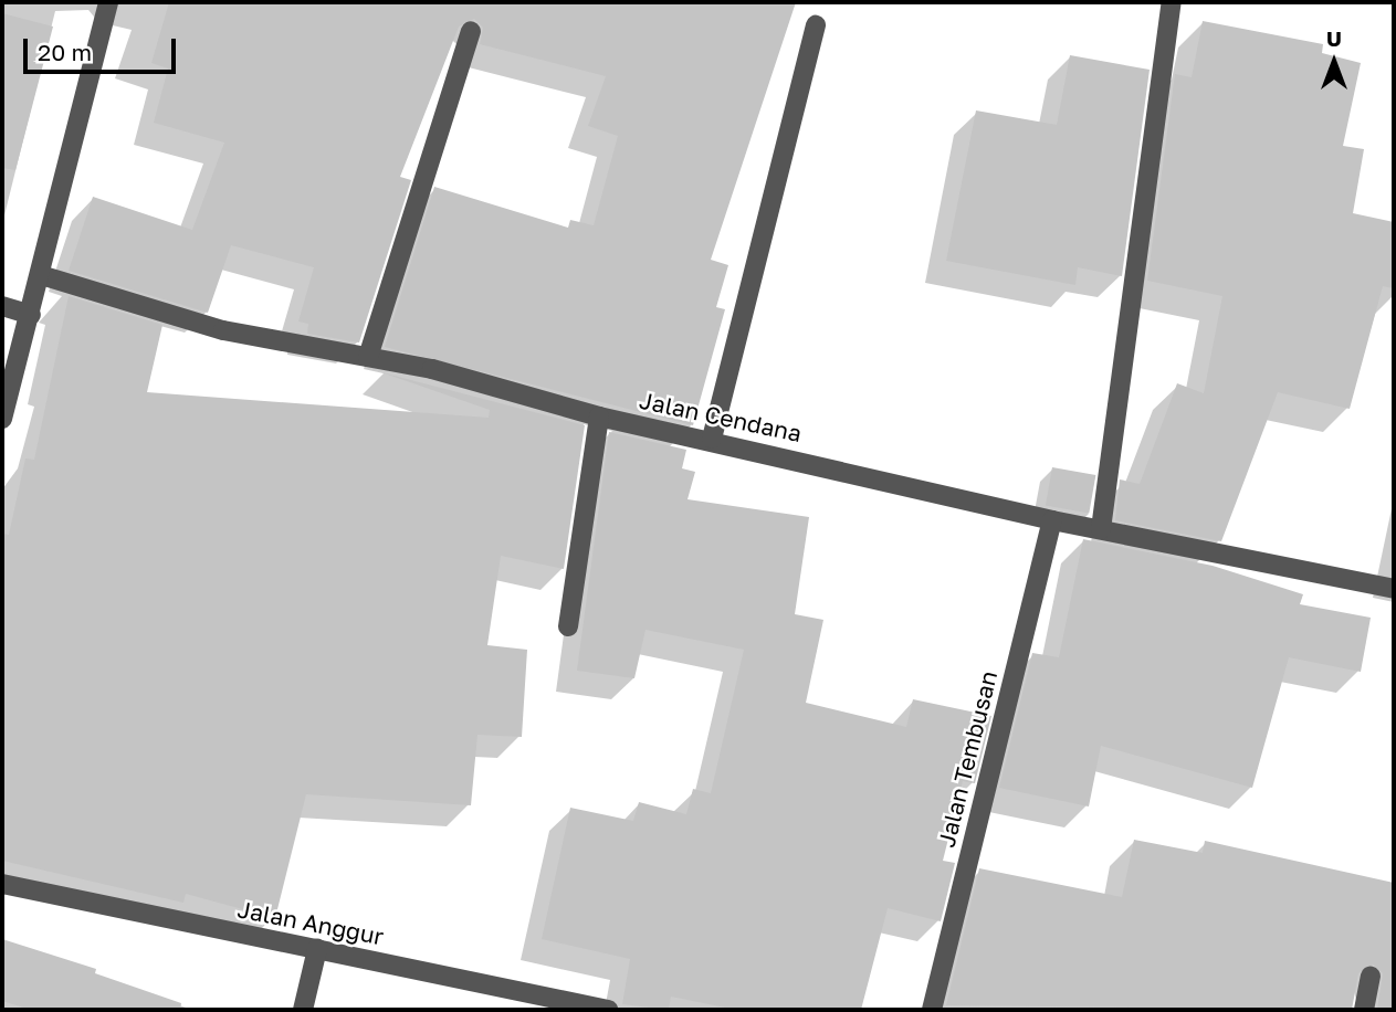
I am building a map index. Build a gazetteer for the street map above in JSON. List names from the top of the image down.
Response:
{
  "streets": {
    "street": ["Jalan Cendana", "Jalan Tembusan", "Jalan Anggur"]
  },
  "crossings": [
    ["Jalan Cendana", "Jalan Tembusan"]
  ],
  "scale_bar": "20 m",
  "north": "top"
}
